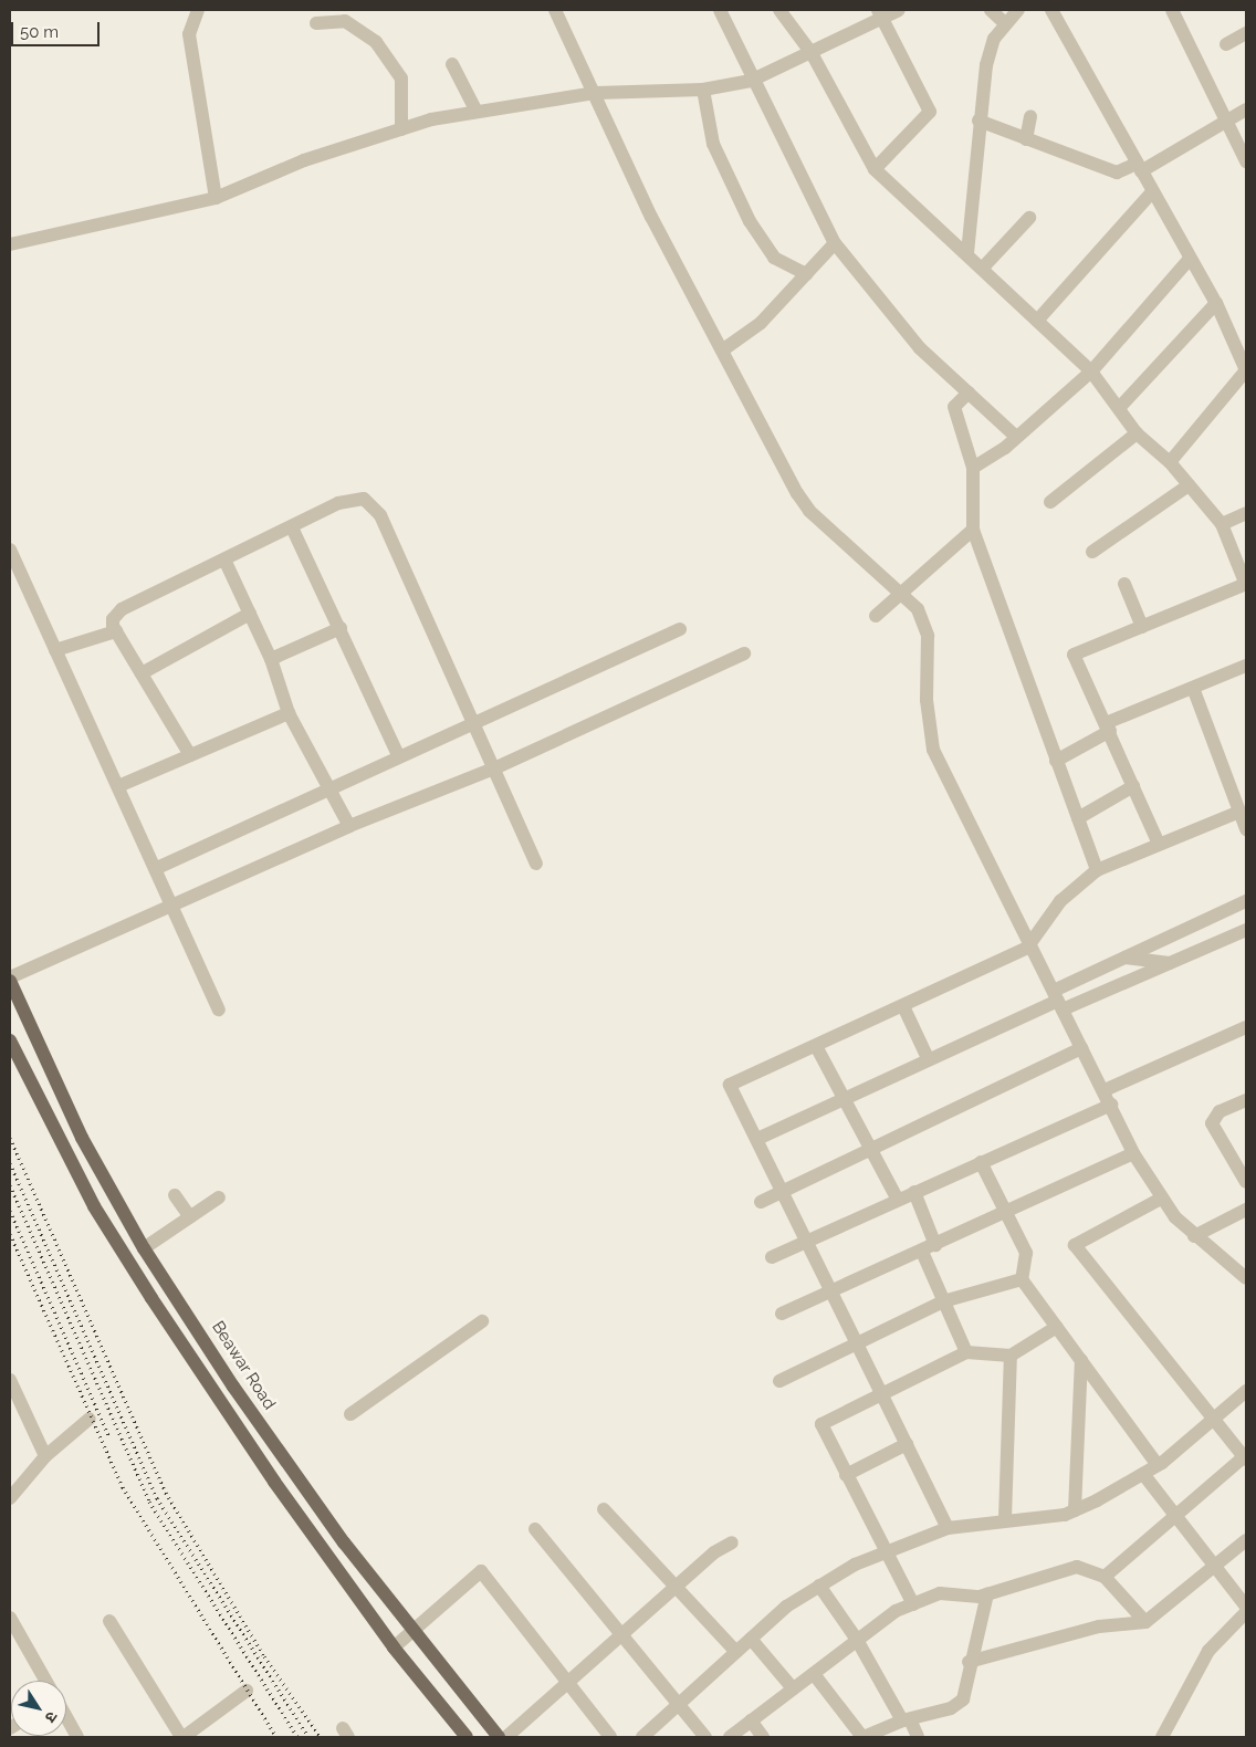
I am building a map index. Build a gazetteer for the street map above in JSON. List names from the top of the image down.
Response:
{
  "streets": {
    "main road": ["Beawar Road"]
  },
  "scale_bar": "50 m",
  "north": "bottom right"
}
